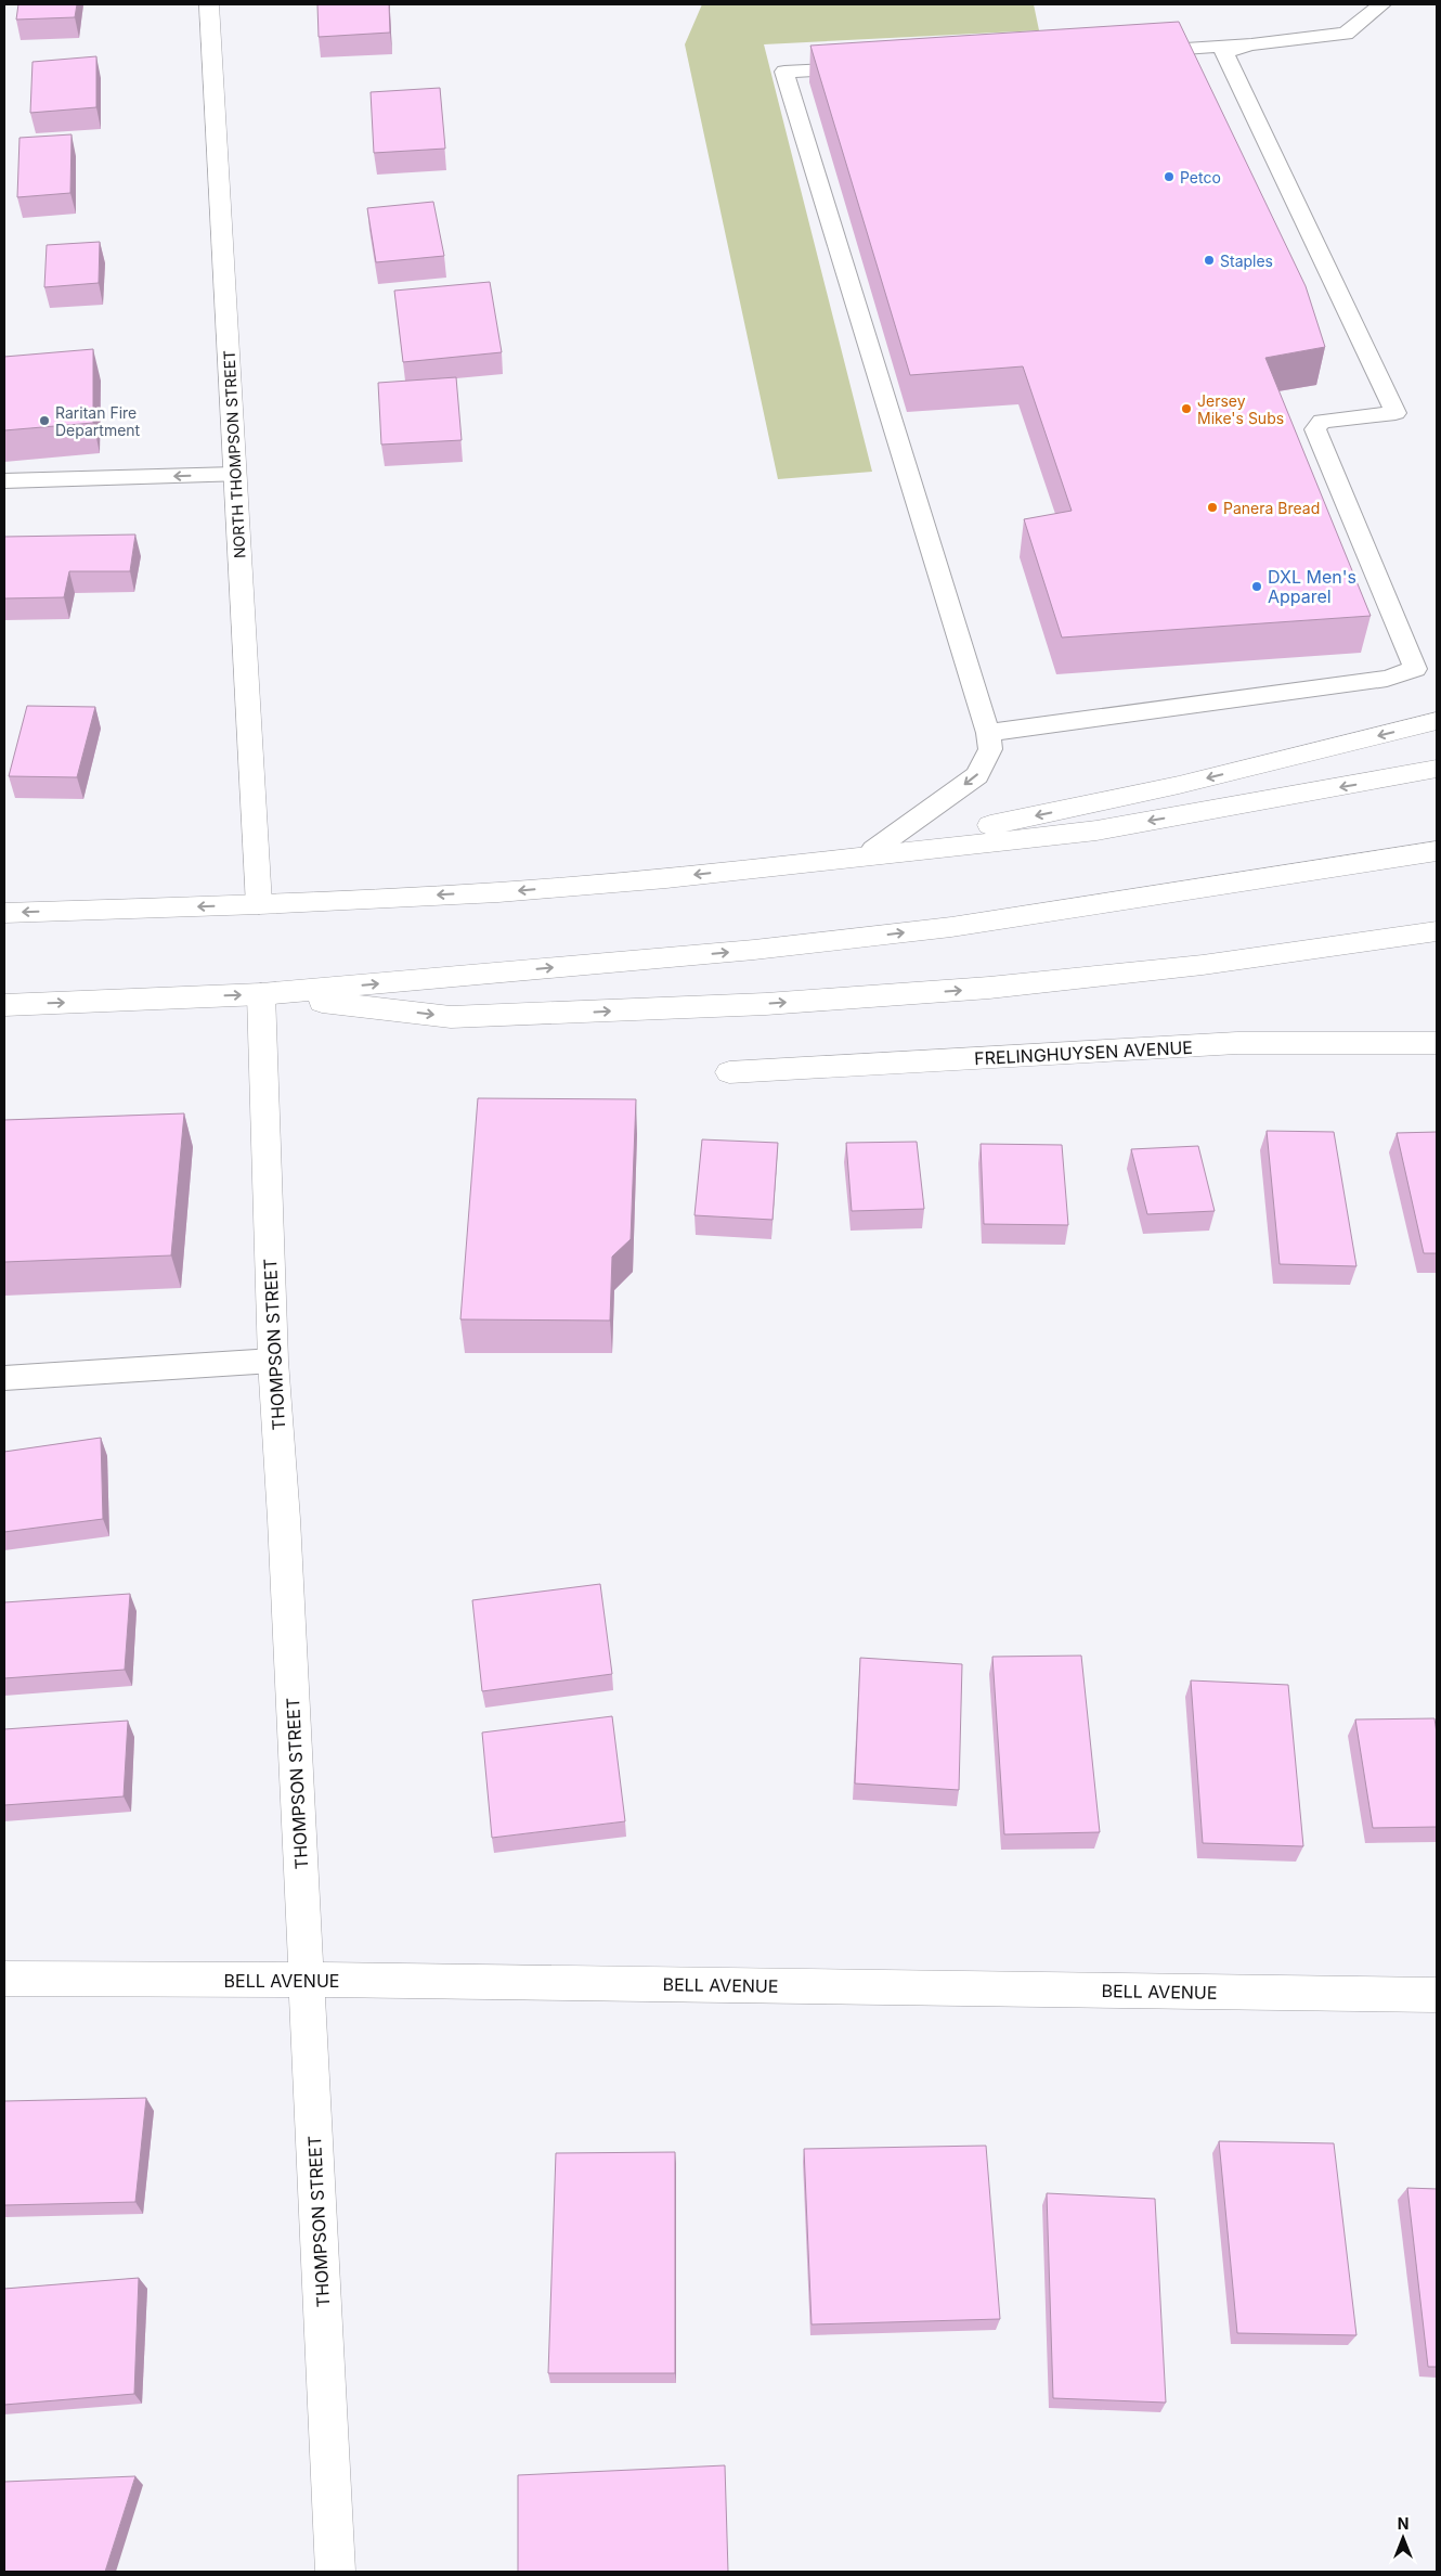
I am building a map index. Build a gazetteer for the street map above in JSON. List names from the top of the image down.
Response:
{
  "streets": {
    "main road": [
      "NORTH THOMPSON STREET",
      "FRELINGHUYSEN AVENUE",
      "THOMPSON STREET",
      "BELL AVENUE"
    ]
  },
  "crossings": [
    ["THOMPSON STREET", "BELL AVENUE"]
  ],
  "places": [
    "Petco",
    "Staples",
    "Jersey Mike's Subs",
    "Raritan Fire Department",
    "Panera Bread",
    "DXL Men's Apparel"
  ],
  "north": "top"
}
